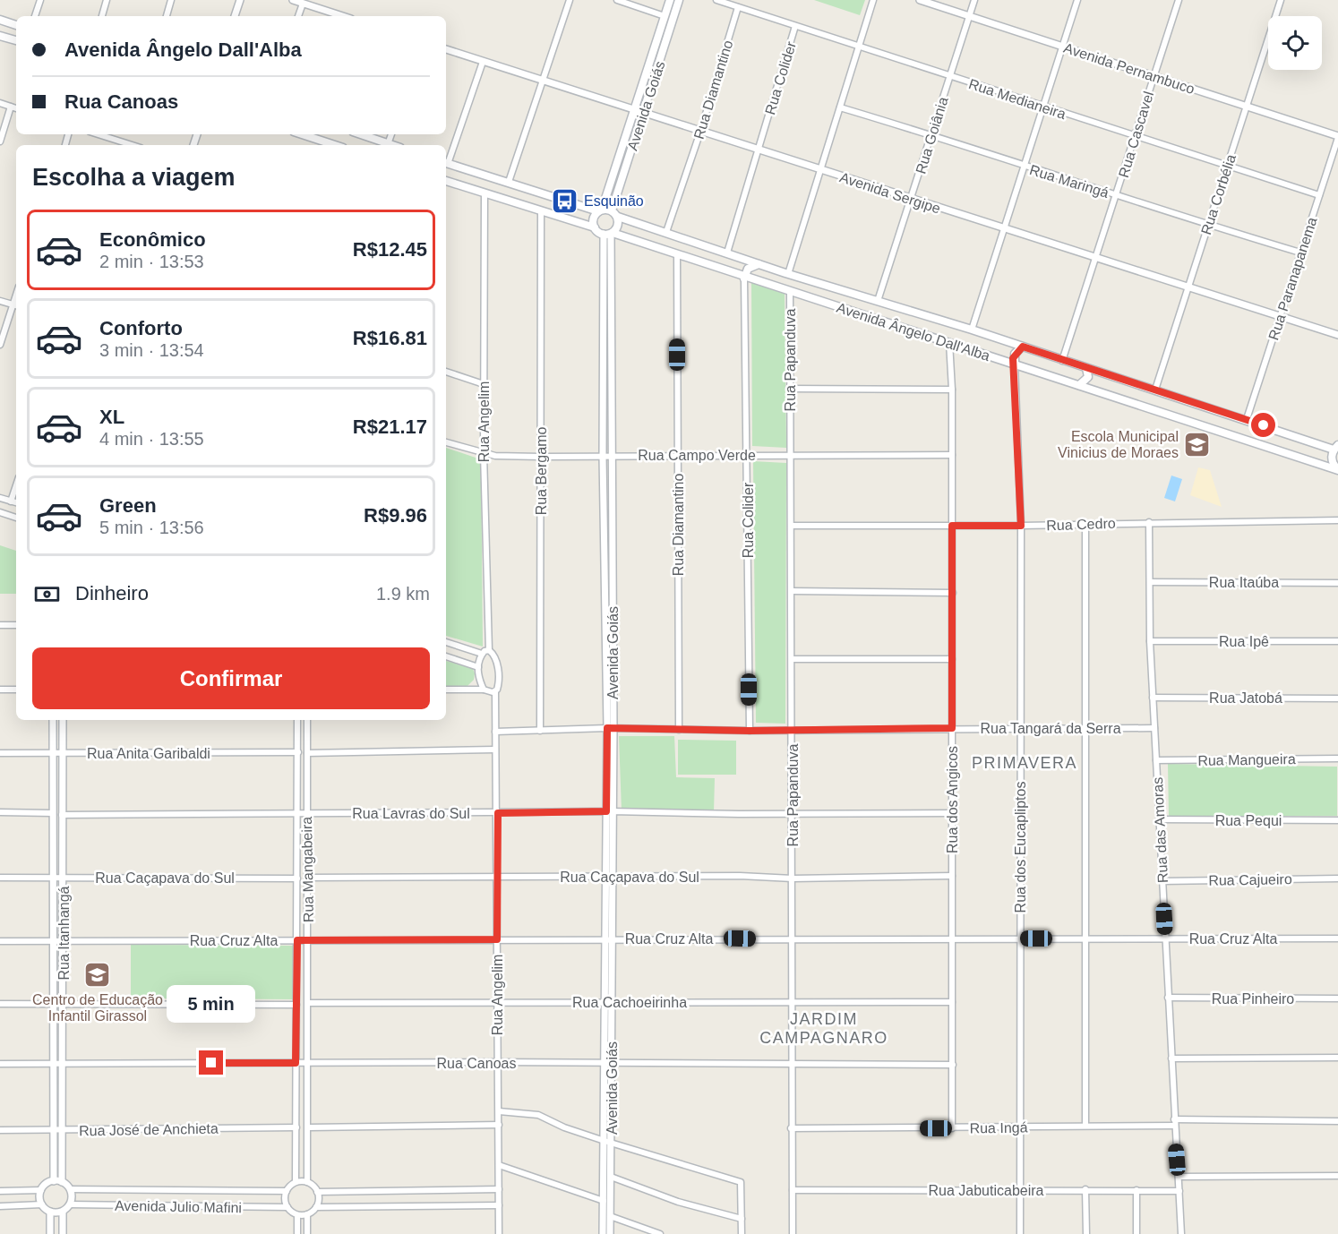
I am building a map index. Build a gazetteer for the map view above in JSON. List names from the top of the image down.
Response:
{
  "streets": {
    "main road": ["Avenida Goiás", "Avenida Ângelo Dall'Alba"],
    "street": [
      "Avenida Pernambuco",
      "Rua Colider",
      "Rua Diamantino",
      "Rua Medianeira",
      "Rua Cascavel",
      "Rua Goiânia",
      "Rua Maringá",
      "Avenida Sergipe",
      "Rua Corbélia",
      "Rua Paranapanema",
      "Rua Papanduva",
      "Rua Angelim",
      "Rua Campo Verde",
      "Rua Bergamo",
      "Rua Cedro",
      "Rua Itaúba",
      "Rua Ipê",
      "Rua Jatobá",
      "Rua Tangará da Serra",
      "Rua Anita Garibaldi",
      "Rua Mangueira",
      "Rua dos Angicos",
      "Rua Lavras do Sul",
      "Rua Pequi",
      "Rua das Amoras",
      "Rua dos Eucapliptos",
      "Rua Mangabeira",
      "Rua Caçapava do Sul",
      "Rua Cajueiro",
      "Rua Itanhangá",
      "Rua Cruz Alta",
      "Rua Pinheiro",
      "Rua Cachoeirinha",
      "Rua Canoas",
      "Rua Ingá",
      "Rua José de Anchieta",
      "Rua Jabuticabeira",
      "Avenida Julio Mafini"
    ]
  },
  "crossings": [
    ["Avenida Pernambuco", "Rua Cascavel"],
    ["Avenida Pernambuco", "Rua Goiânia"],
    ["Avenida Pernambuco", "Rua Corbélia"],
    ["Avenida Pernambuco", "Rua Paranapanema"],
    ["Rua Colider", "Rua Medianeira"],
    ["Rua Colider", "Avenida Sergipe"],
    ["Rua Colider", "Avenida Ângelo Dall'Alba"],
    ["Rua Colider", "Rua Campo Verde"],
    ["Rua Colider", "Rua Tangará da Serra"],
    ["Rua Diamantino", "Rua Medianeira"],
    ["Rua Diamantino", "Avenida Sergipe"],
    ["Rua Diamantino", "Avenida Ângelo Dall'Alba"],
    ["Rua Diamantino", "Rua Campo Verde"],
    ["Rua Diamantino", "Rua Tangará da Serra"],
    ["Rua Medianeira", "Rua Cascavel"],
    ["Rua Medianeira", "Rua Goiânia"],
    ["Rua Medianeira", "Rua Corbélia"],
    ["Rua Medianeira", "Rua Paranapanema"],
    ["Avenida Goiás", "Avenida Sergipe"],
    ["Avenida Goiás", "Avenida Ângelo Dall'Alba"],
    ["Avenida Goiás", "Rua Campo Verde"],
    ["Avenida Goiás", "Rua Tangará da Serra"],
    ["Avenida Goiás", "Rua Lavras do Sul"],
    ["Avenida Goiás", "Rua Caçapava do Sul"],
    ["Avenida Goiás", "Rua Cruz Alta"],
    ["Avenida Goiás", "Rua Cachoeirinha"],
    ["Avenida Goiás", "Rua Canoas"],
    ["Rua Cascavel", "Rua Maringá"],
    ["Rua Cascavel", "Avenida Sergipe"],
    ["Rua Cascavel", "Avenida Ângelo Dall'Alba"],
    ["Rua Goiânia", "Rua Maringá"],
    ["Rua Goiânia", "Avenida Sergipe"],
    ["Rua Goiânia", "Avenida Ângelo Dall'Alba"],
    ["Rua Maringá", "Rua Corbélia"],
    ["Rua Maringá", "Rua Paranapanema"],
    ["Avenida Sergipe", "Rua Corbélia"],
    ["Avenida Sergipe", "Rua Paranapanema"],
    ["Rua Corbélia", "Avenida Ângelo Dall'Alba"],
    ["Rua Paranapanema", "Avenida Ângelo Dall'Alba"],
    ["Avenida Ângelo Dall'Alba", "Rua Papanduva"],
    ["Avenida Ângelo Dall'Alba", "Rua dos Angicos"],
    ["Avenida Ângelo Dall'Alba", "Rua dos Eucapliptos"],
    ["Rua Papanduva", "Rua Campo Verde"],
    ["Rua Papanduva", "Rua Cedro"],
    ["Rua Papanduva", "Rua Tangará da Serra"],
    ["Rua Papanduva", "Rua Lavras do Sul"],
    ["Rua Papanduva", "Rua Caçapava do Sul"],
    ["Rua Papanduva", "Rua Cruz Alta"],
    ["Rua Papanduva", "Rua Cachoeirinha"],
    ["Rua Papanduva", "Rua Canoas"],
    ["Rua Papanduva", "Rua Ingá"],
    ["Rua Papanduva", "Rua Jabuticabeira"],
    ["Rua Angelim", "Rua Campo Verde"],
    ["Rua Angelim", "Rua Tangará da Serra"],
    ["Rua Angelim", "Rua Lavras do Sul"],
    ["Rua Angelim", "Rua Caçapava do Sul"],
    ["Rua Angelim", "Rua Cruz Alta"],
    ["Rua Angelim", "Rua Cachoeirinha"],
    ["Rua Angelim", "Rua Canoas"],
    ["Rua Campo Verde", "Rua Bergamo"],
    ["Rua Campo Verde", "Rua dos Angicos"],
    ["Rua Bergamo", "Rua Tangará da Serra"],
    ["Rua Cedro", "Rua dos Angicos"],
    ["Rua Cedro", "Rua das Amoras"],
    ["Rua Cedro", "Rua dos Eucapliptos"],
    ["Rua Itaúba", "Rua das Amoras"],
    ["Rua Ipê", "Rua das Amoras"],
    ["Rua Jatobá", "Rua das Amoras"],
    ["Rua Tangará da Serra", "Rua dos Angicos"],
    ["Rua Tangará da Serra", "Rua das Amoras"],
    ["Rua Tangará da Serra", "Rua dos Eucapliptos"],
    ["Rua Anita Garibaldi", "Rua Mangabeira"],
    ["Rua Anita Garibaldi", "Rua Itanhangá"],
    ["Rua Mangueira", "Rua das Amoras"],
    ["Rua dos Angicos", "Rua Lavras do Sul"],
    ["Rua dos Angicos", "Rua Caçapava do Sul"],
    ["Rua dos Angicos", "Rua Cruz Alta"],
    ["Rua dos Angicos", "Rua Cachoeirinha"],
    ["Rua dos Angicos", "Rua Canoas"],
    ["Rua dos Angicos", "Rua Ingá"],
    ["Rua Lavras do Sul", "Rua Mangabeira"],
    ["Rua Lavras do Sul", "Rua Itanhangá"],
    ["Rua Pequi", "Rua das Amoras"],
    ["Rua das Amoras", "Rua Cajueiro"],
    ["Rua das Amoras", "Rua Cruz Alta"],
    ["Rua das Amoras", "Rua Pinheiro"],
    ["Rua das Amoras", "Rua Ingá"],
    ["Rua das Amoras", "Rua Jabuticabeira"],
    ["Rua dos Eucapliptos", "Rua Cruz Alta"],
    ["Rua dos Eucapliptos", "Rua Ingá"],
    ["Rua dos Eucapliptos", "Rua Jabuticabeira"],
    ["Rua Mangabeira", "Rua Caçapava do Sul"],
    ["Rua Mangabeira", "Rua Cruz Alta"],
    ["Rua Mangabeira", "Rua Cachoeirinha"],
    ["Rua Mangabeira", "Rua Canoas"],
    ["Rua Mangabeira", "Rua José de Anchieta"],
    ["Rua Mangabeira", "Avenida Julio Mafini"],
    ["Rua Caçapava do Sul", "Rua Itanhangá"],
    ["Rua Itanhangá", "Rua Cruz Alta"],
    ["Rua Itanhangá", "Rua Canoas"],
    ["Rua Itanhangá", "Rua José de Anchieta"],
    ["Rua Itanhangá", "Avenida Julio Mafini"]
  ],
  "districts": ["PRIMAVERA", "JARDIM CAMPAGNARO"],
  "places": {
    "bus stop": ["Esquinão"],
    "school or university": ["Escola Municipal Vinicius de Moraes", "Centro de Educação Infantil Girassol"]
  },
  "page": {
    "banner": ["Avenida Ângelo Dall'Alba", "Rua Canoas"],
    "heading": "Escolha a viagem",
    "list": [
      {
        "name": "Econômico",
        "note": "2 min · 13:53",
        "value": "R$12.45"
      },
      {
        "name": "Conforto",
        "note": "3 min · 13:54",
        "value": "R$16.81"
      },
      {
        "name": "XL",
        "note": "4 min · 13:55",
        "value": "R$21.17"
      },
      {
        "name": "Green",
        "note": "5 min · 13:56",
        "value": "R$9.96"
      }
    ],
    "pay": ["Dinheiro", "1.9 km"],
    "buttons": "Confirmar",
    "bubble": "5 min"
  }
}
